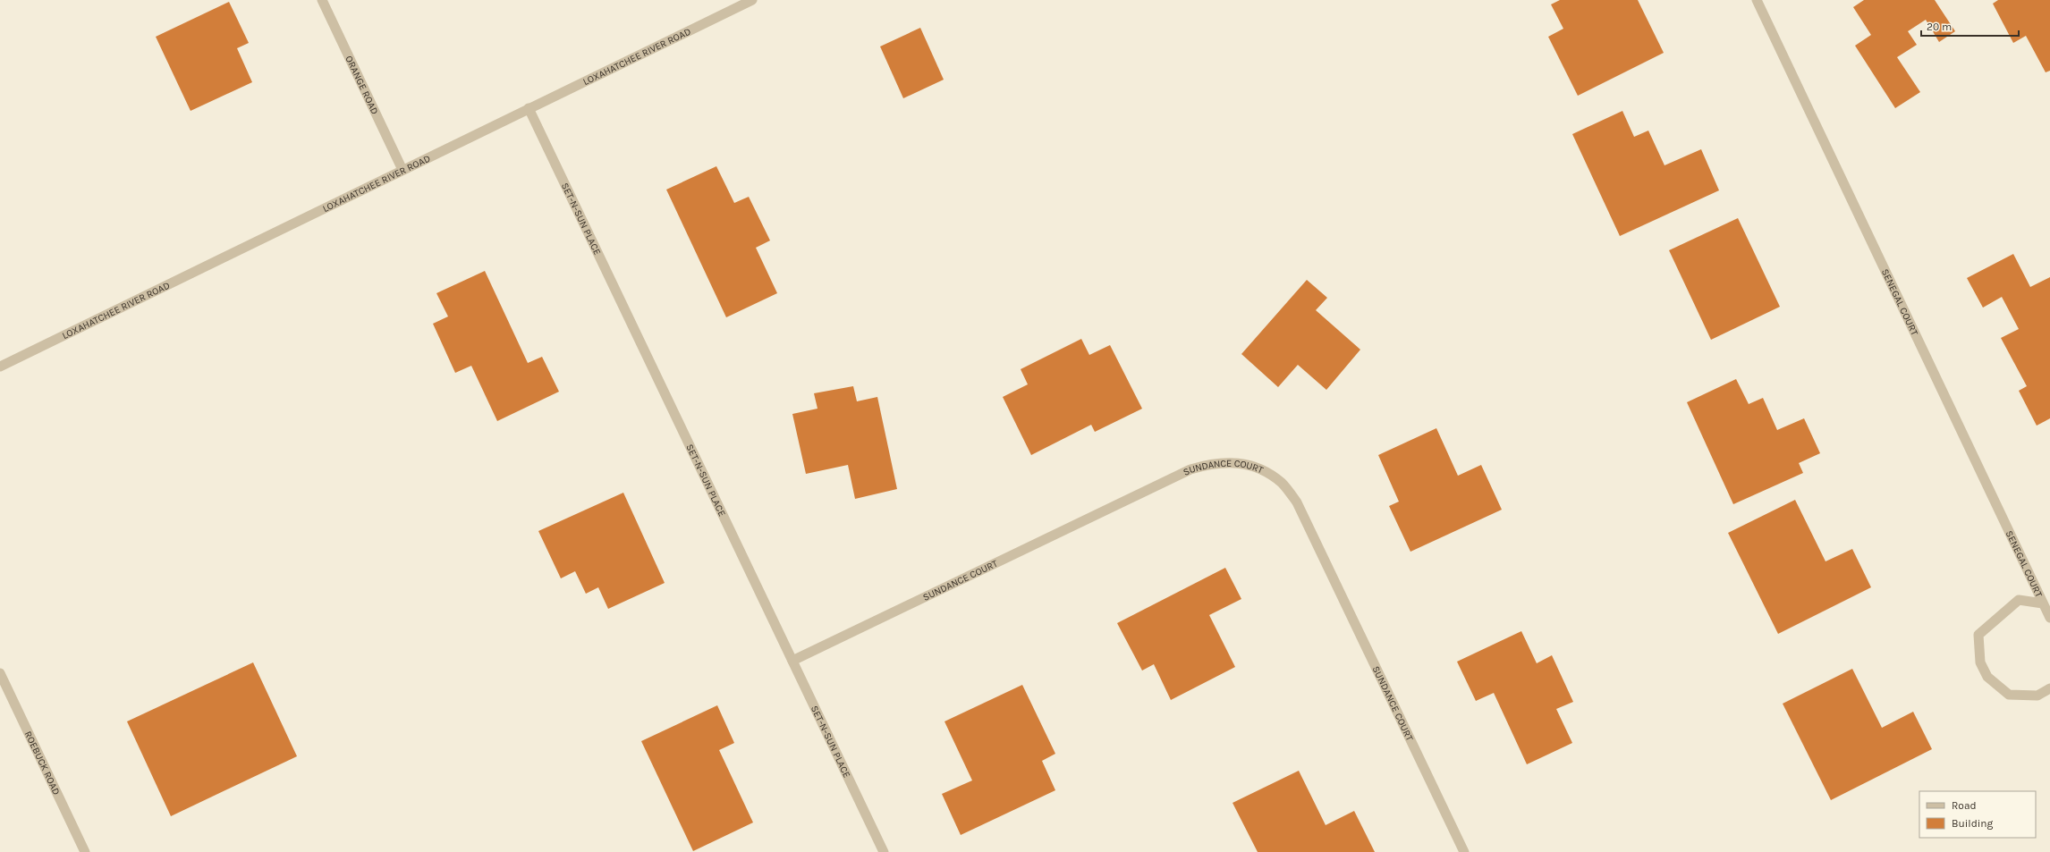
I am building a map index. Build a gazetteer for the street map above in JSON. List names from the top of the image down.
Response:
{
  "streets": {
    "street": [
      "LOXAHATCHEE RIVER ROAD",
      "ORANGE ROAD",
      "SET-N-SUN PLACE",
      "SENEGAL COURT",
      "SUNDANCE COURT",
      "ROEBUCK ROAD"
    ]
  },
  "crossings": [
    ["LOXAHATCHEE RIVER ROAD", "ORANGE ROAD"],
    ["LOXAHATCHEE RIVER ROAD", "SET-N-SUN PLACE"],
    ["SET-N-SUN PLACE", "SUNDANCE COURT"]
  ],
  "legend": ["Road", "Building"],
  "scale_bar": "20 m"
}
